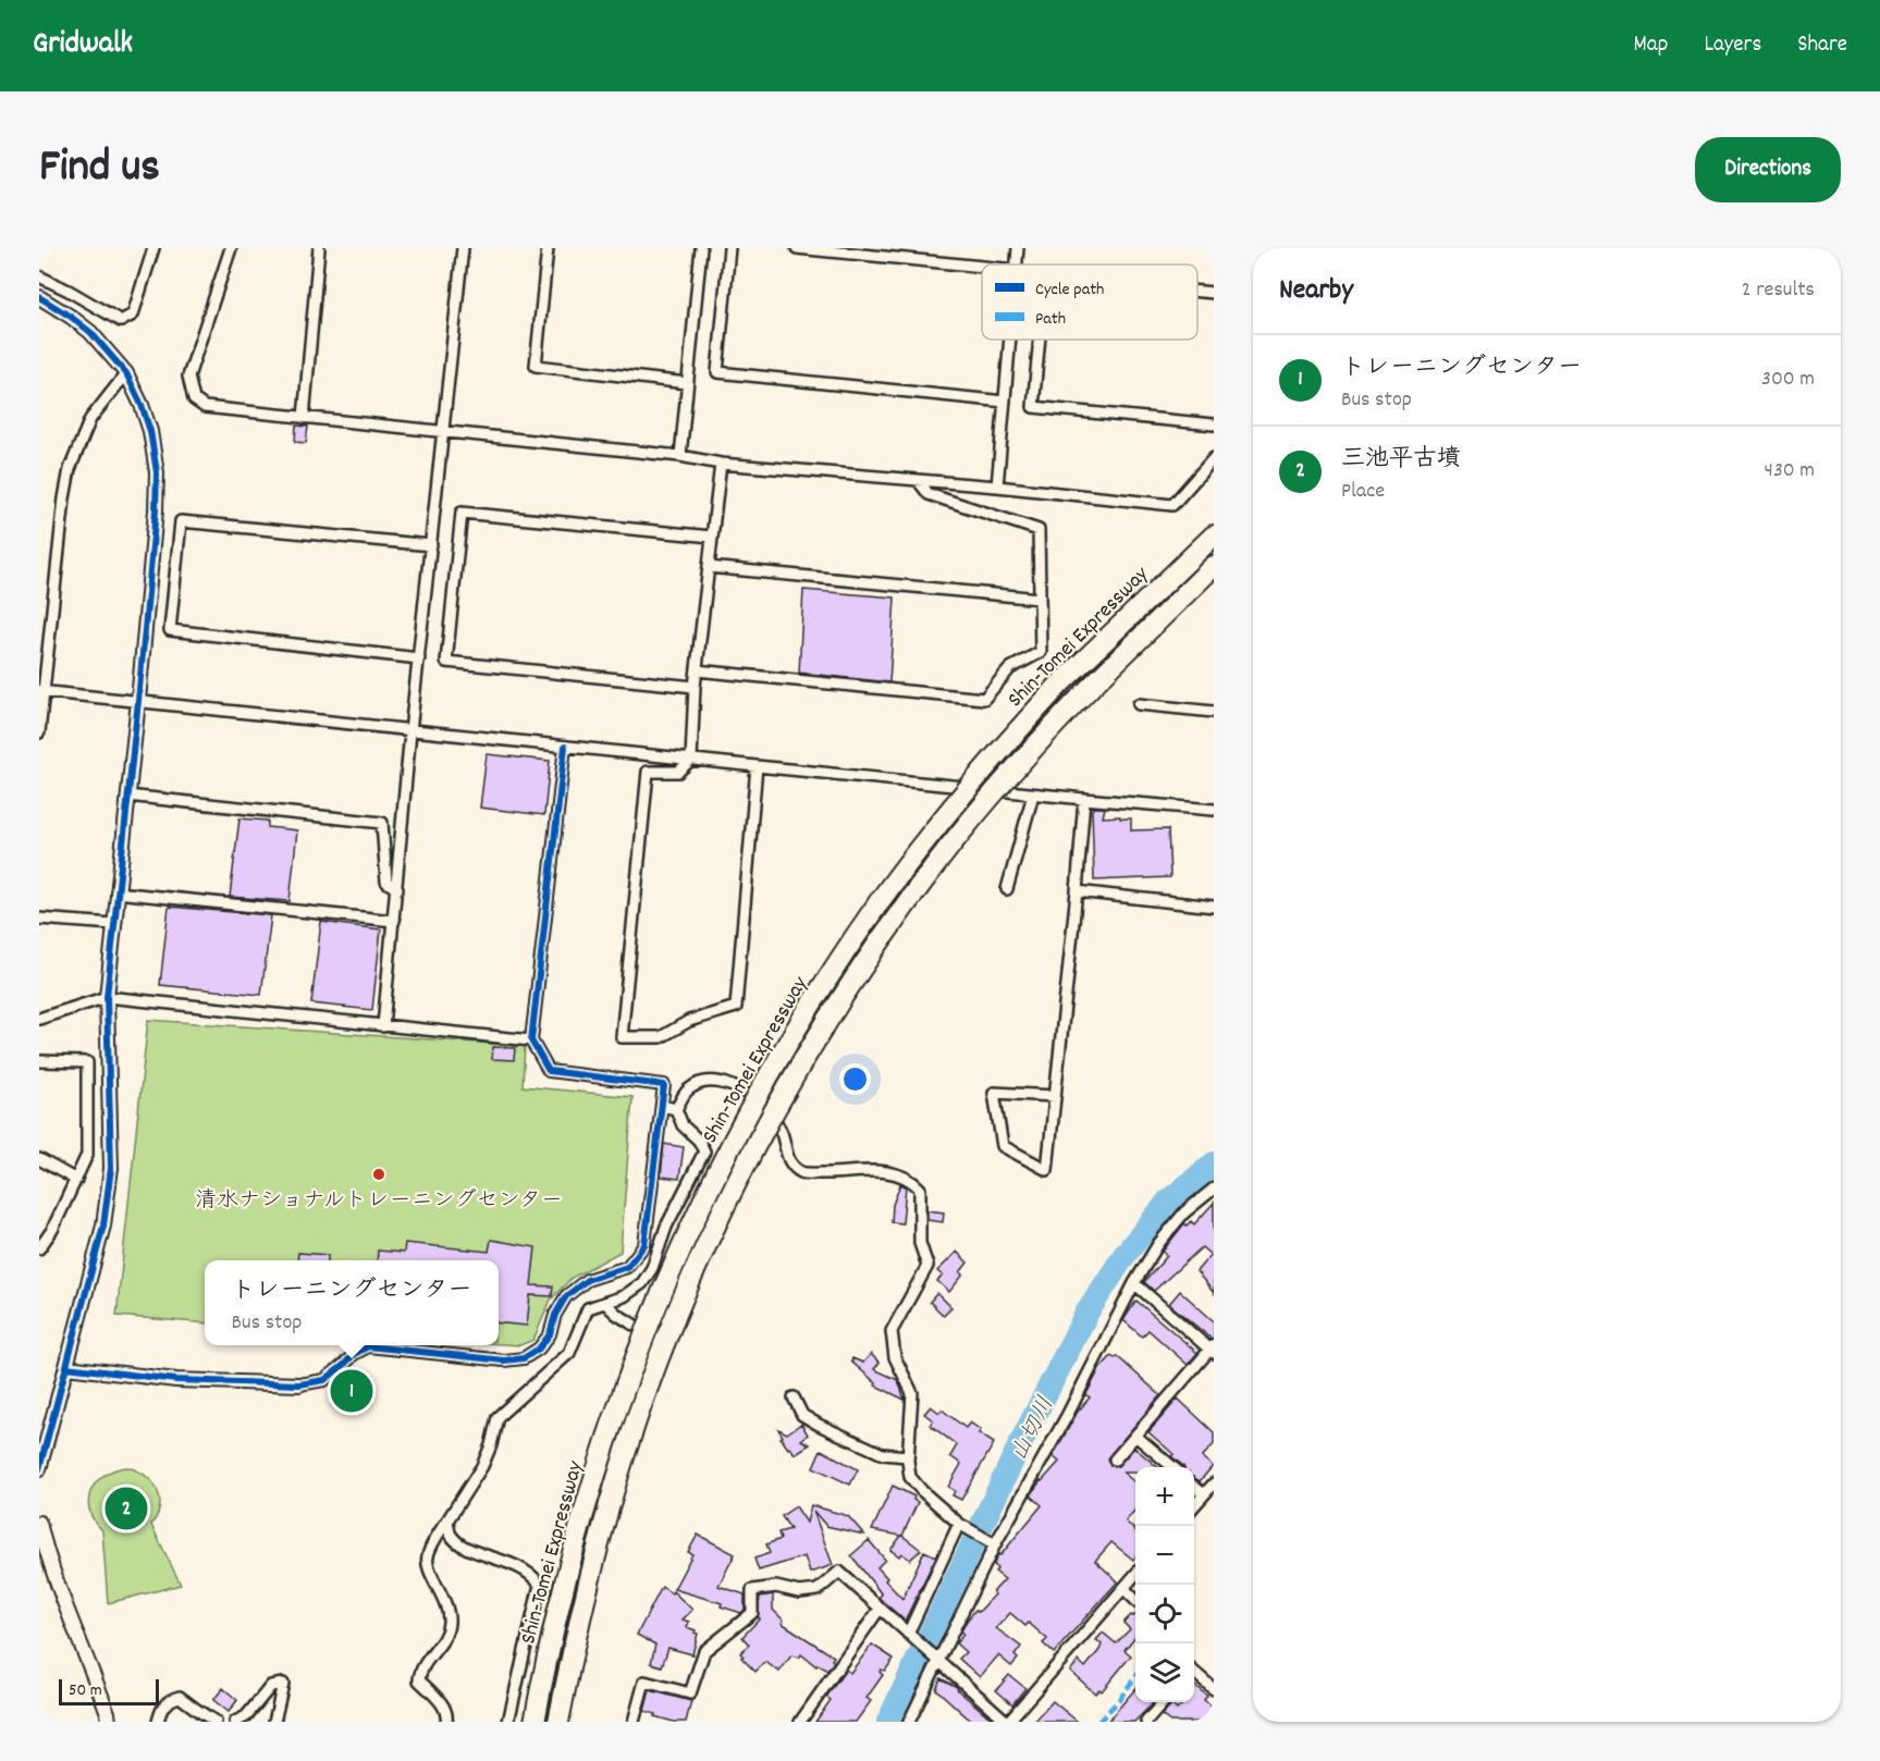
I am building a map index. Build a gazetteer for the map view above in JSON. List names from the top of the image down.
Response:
{
  "streets": {
    "highway": ["Shin-Tomei Expressway"]
  },
  "water": ["山切川"],
  "places": ["清水ナショナルトレーニングセンター"],
  "legend": ["Cycle path", "Path"],
  "scale_bar": "50 m",
  "page": {
    "header": "Gridwalk",
    "nav": ["Map", "Layers", "Share"],
    "title": "Find us",
    "buttons": "Directions",
    "heading": ["Nearby", "2 results"],
    "list": [
      {
        "mark": "1",
        "name": "トレーニングセンター",
        "note": "Bus stop",
        "value": "300 m"
      },
      {
        "mark": "2",
        "name": "三池平古墳",
        "note": "Place",
        "value": "430 m"
      }
    ],
    "popup": ["トレーニングセンター", "Bus stop"],
    "pins": ["1", "2"],
    "map_buttons": ["+", "−"],
    "scale": "50 m"
  }
}
